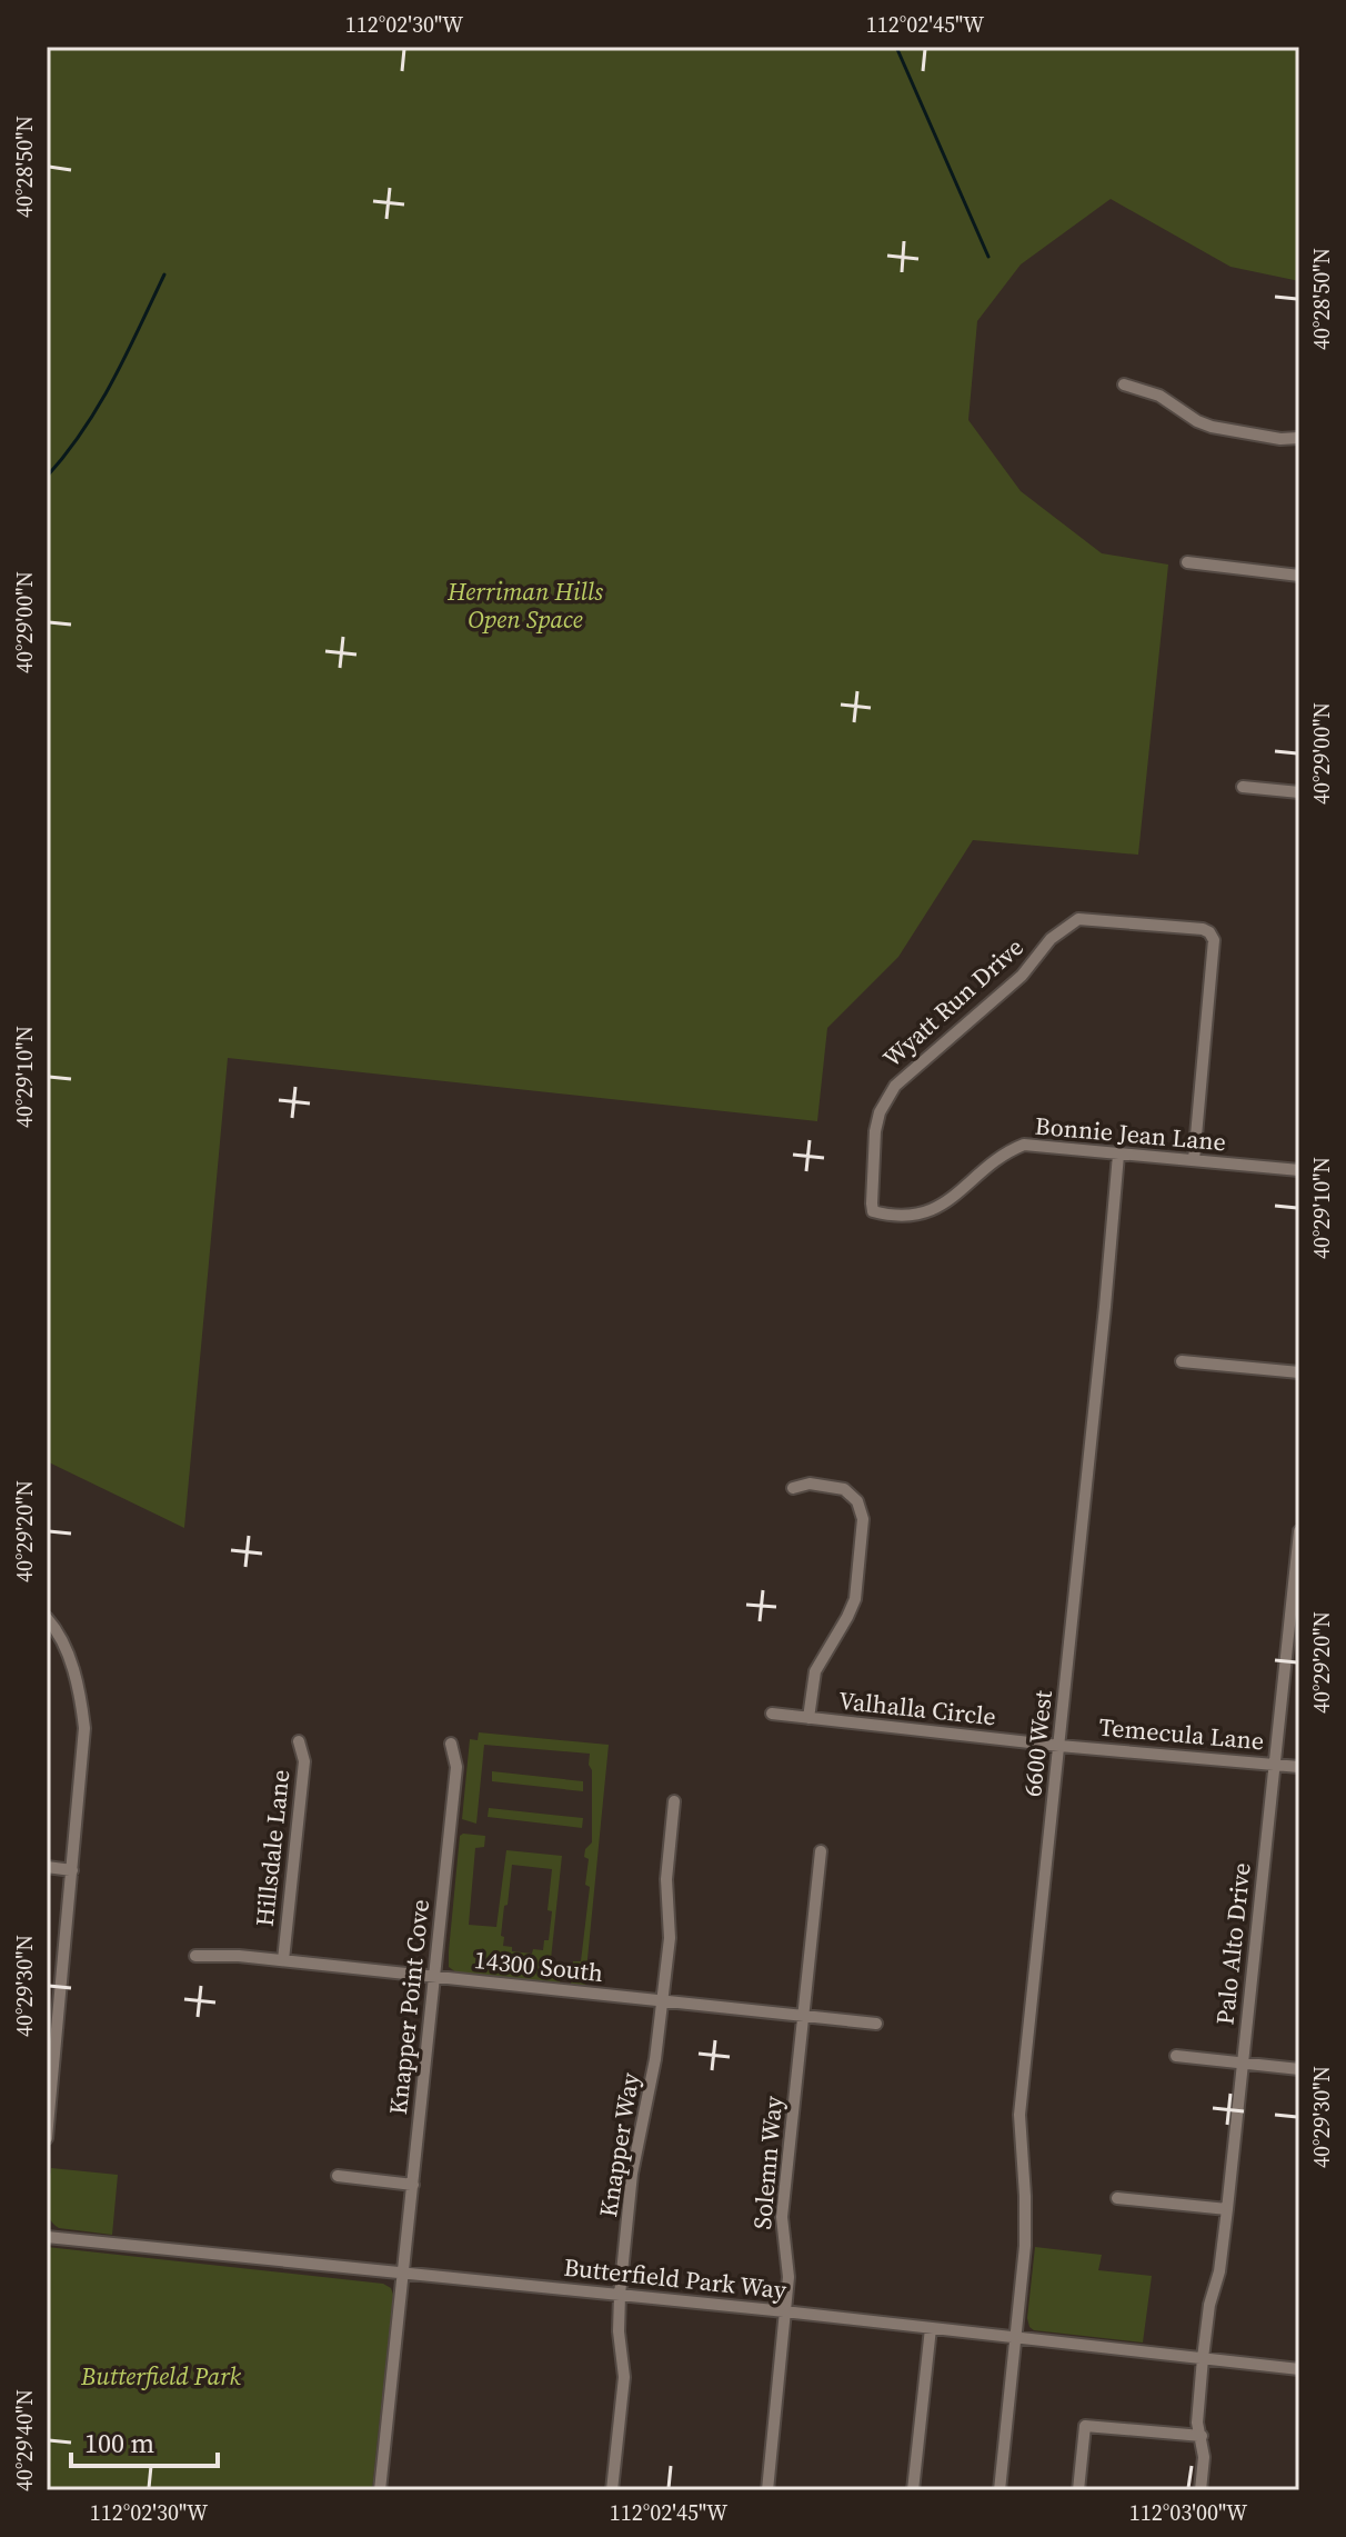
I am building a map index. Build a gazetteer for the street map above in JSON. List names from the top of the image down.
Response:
{
  "streets": {
    "street": [
      "Wyatt Run Drive",
      "Bonnie Jean Lane",
      "Valhalla Circle",
      "Temecula Lane",
      "6600 West",
      "Hillsdale Lane",
      "Palo Alto Drive",
      "14300 South",
      "Knapper Point Cove",
      "Knapper Way",
      "Solemn Way",
      "Butterfield Park Way"
    ]
  },
  "crossings": [
    ["Wyatt Run Drive", "Bonnie Jean Lane"],
    ["Bonnie Jean Lane", "6600 West"],
    ["Valhalla Circle", "Temecula Lane"],
    ["Valhalla Circle", "6600 West"],
    ["Temecula Lane", "6600 West"],
    ["Temecula Lane", "Palo Alto Drive"],
    ["6600 West", "Butterfield Park Way"],
    ["Hillsdale Lane", "14300 South"],
    ["Palo Alto Drive", "Butterfield Park Way"],
    ["14300 South", "Knapper Point Cove"],
    ["14300 South", "Knapper Way"],
    ["14300 South", "Solemn Way"],
    ["Knapper Point Cove", "Butterfield Park Way"],
    ["Knapper Way", "Butterfield Park Way"],
    ["Solemn Way", "Butterfield Park Way"]
  ],
  "parks": ["Herriman Hills Open Space", "Butterfield Park"],
  "scale_bar": "100 m",
  "coordinates": [
    "112°02'30\"W",
    "112°02'45\"W",
    "40°28'50\"N",
    "40°29'00\"N",
    "40°29'10\"N",
    "40°29'20\"N",
    "40°29'30\"N",
    "40°29'40\"N",
    "112°03'00\"W"
  ]
}
